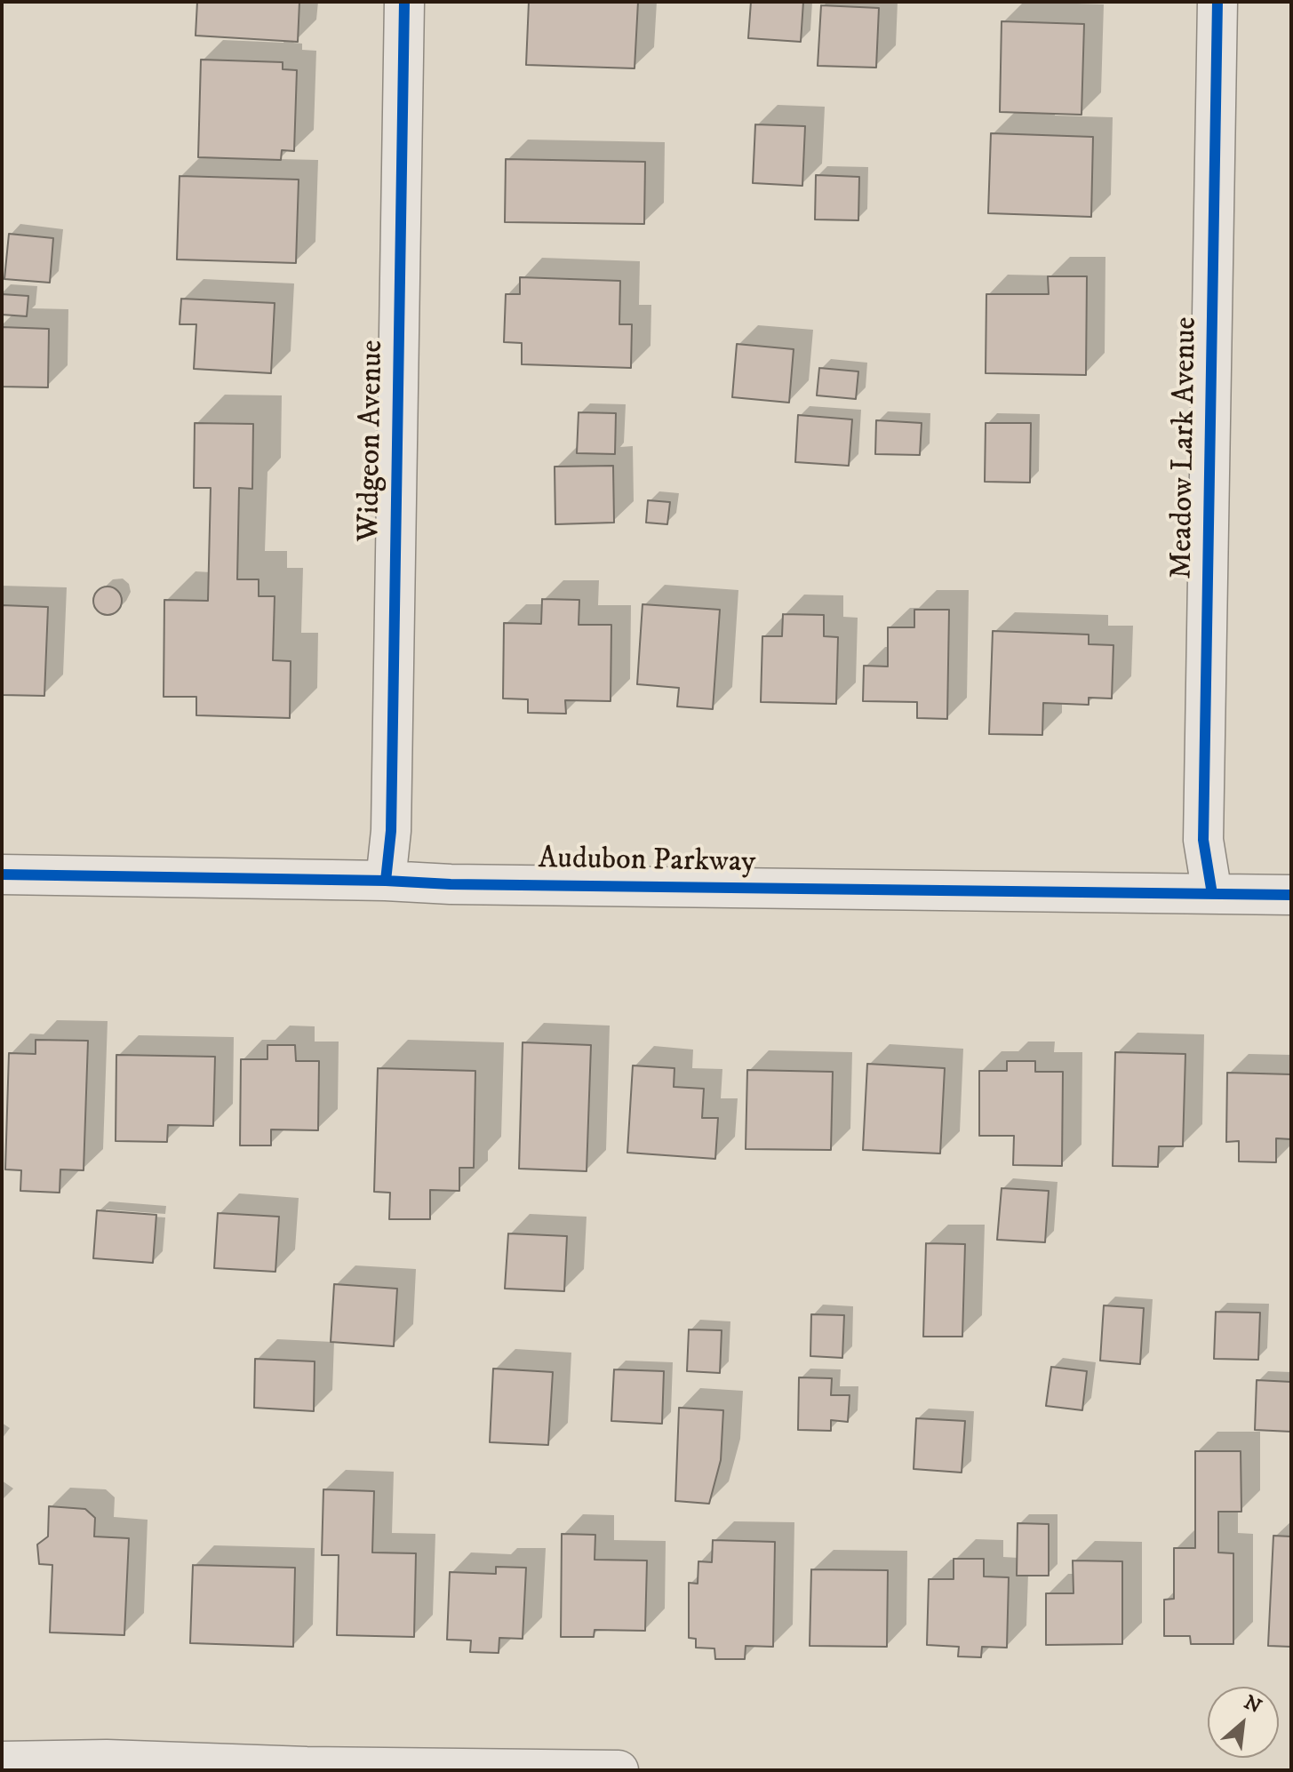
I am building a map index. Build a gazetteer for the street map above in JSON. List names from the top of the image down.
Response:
{
  "streets": {
    "street": ["Widgeon Avenue", "Meadow Lark Avenue", "Audubon Parkway"]
  },
  "crossings": [
    ["Widgeon Avenue", "Audubon Parkway"],
    ["Meadow Lark Avenue", "Audubon Parkway"]
  ],
  "north": "top right"
}
